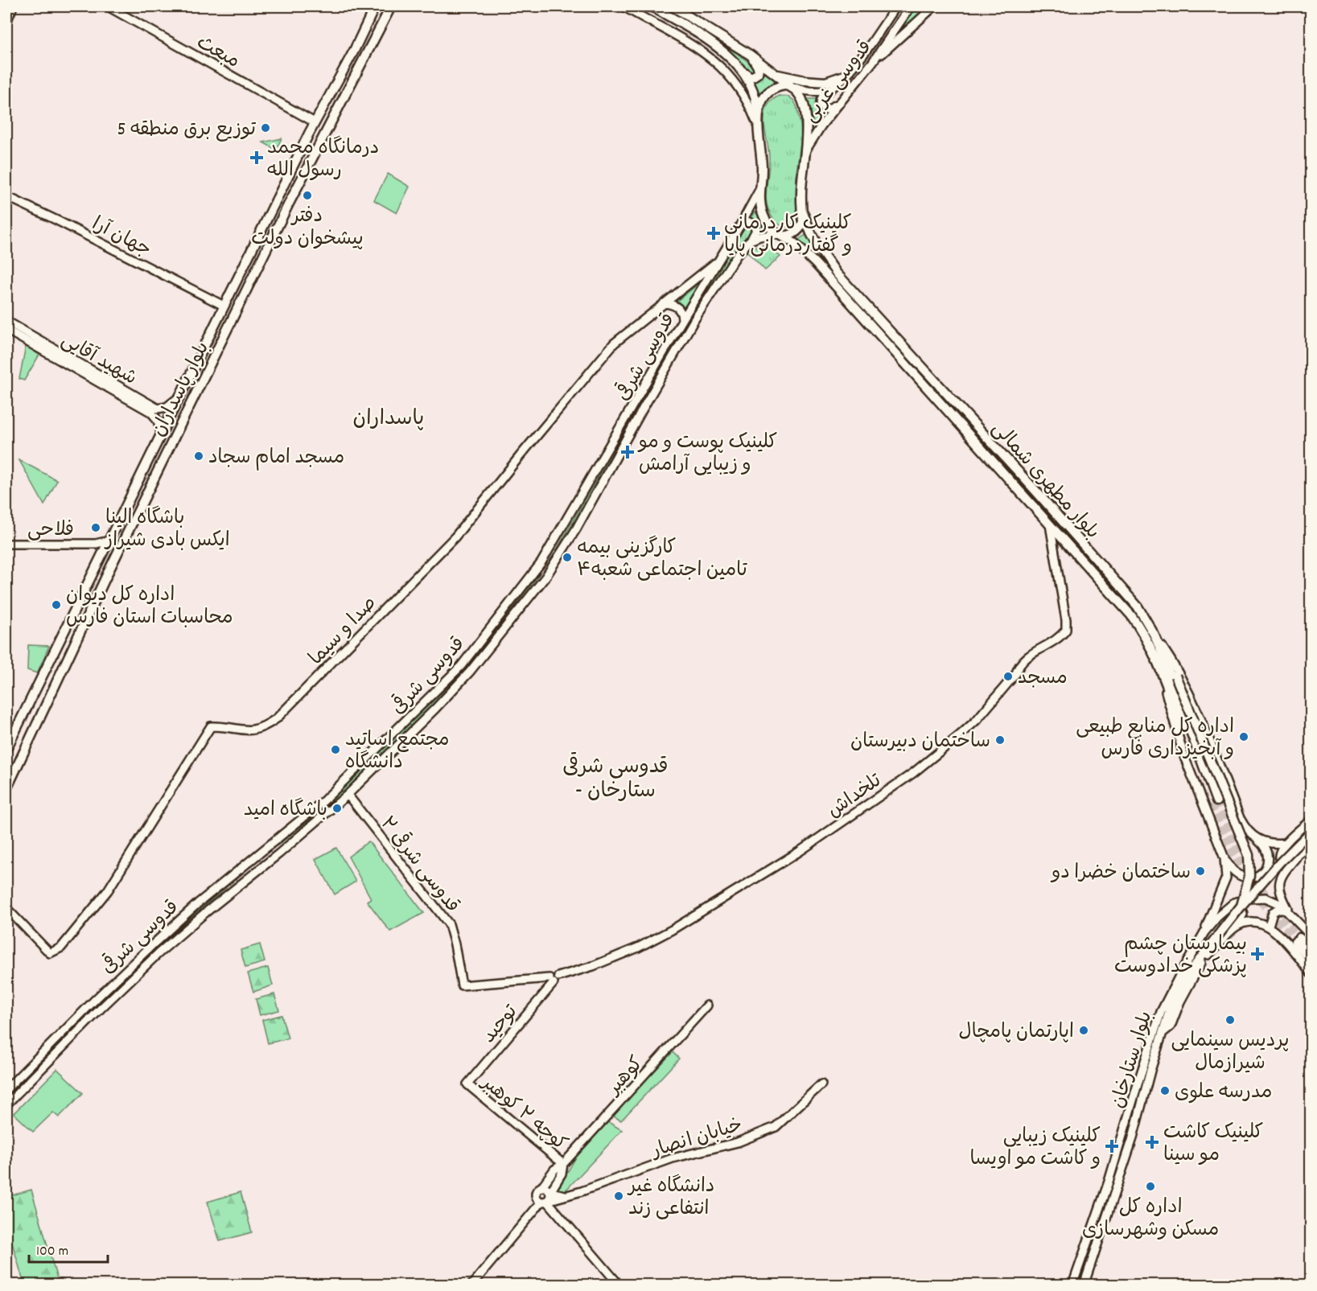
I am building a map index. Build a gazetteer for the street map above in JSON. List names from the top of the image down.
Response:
{
  "streets": {
    "main road": [
      "مبعث",
      "قدوسی غربی",
      "جهان آرا",
      "قدوسی شرقی",
      "شهید آقایی",
      "بلوار پاسداران",
      "بلوار مطهرى شمالى",
      "فلاحی",
      "صدا و سیما",
      "تلخداش",
      "قدوسی شرقی ۲",
      "توحید",
      "بلوار ستارخان",
      "کوهبر",
      "کوچه ۲ کوهبر",
      "خیابان انصار"
    ]
  },
  "crossings": [
    ["مبعث", "بلوار پاسداران"],
    ["جهان آرا", "بلوار پاسداران"],
    ["قدوسی شرقی", "بلوار مطهرى شمالى"],
    ["قدوسی شرقی", "صدا و سیما"],
    ["قدوسی شرقی", "قدوسی شرقی ۲"],
    ["بلوار پاسداران", "فلاحی"],
    ["تلخداش", "قدوسی شرقی ۲"],
    ["تلخداش", "توحید"],
    ["قدوسی شرقی ۲", "توحید"],
    ["توحید", "کوچه ۲ کوهبر"],
    ["کوهبر", "کوچه ۲ کوهبر"],
    ["کوهبر", "خیابان انصار"]
  ],
  "districts": ["پاسداران", "قدوسی شرقی - ستارخان"],
  "places": {
    "other": [
      "توزیع برق منطقه 5",
      "دفتر پیشخوان دولت",
      "مسجد امام سجاد",
      "باشگاه الینا ایکس بادی شیراز",
      "کارگزینی بیمه تامین اجتماعی شعبه۴",
      "اداره کل دیوان محاسبات استان فارس",
      "مسجد",
      "اداره کل منابع طبیعى و آبخیزدارى فارس",
      "ساختمان دبیرستان",
      "مجتمع اساتید دانشگاه",
      "باشگاه امید",
      "ساختمان خضرا دو",
      "پردیس سینمایی شیرازمال",
      "اپارتمان پامچال",
      "مدرسه علوی",
      "اداره کل مسکن وشهرسازی",
      "دانشگاه غیر انتفاعی زند"
    ],
    "health": [
      "درمانگاه محمد رسول الله",
      "کلینیک کاردرمانی و گفتاردرمانی پایا",
      "کلینیک پوست و مو و زیبایی آرامش",
      "بیمارستان چشم پزشکی خدادوست",
      "کلینیک کاشت مو سینا",
      "کلینیک زیبایی و کاشت مو اویسا"
    ]
  },
  "scale_bar": "100 m"
}
